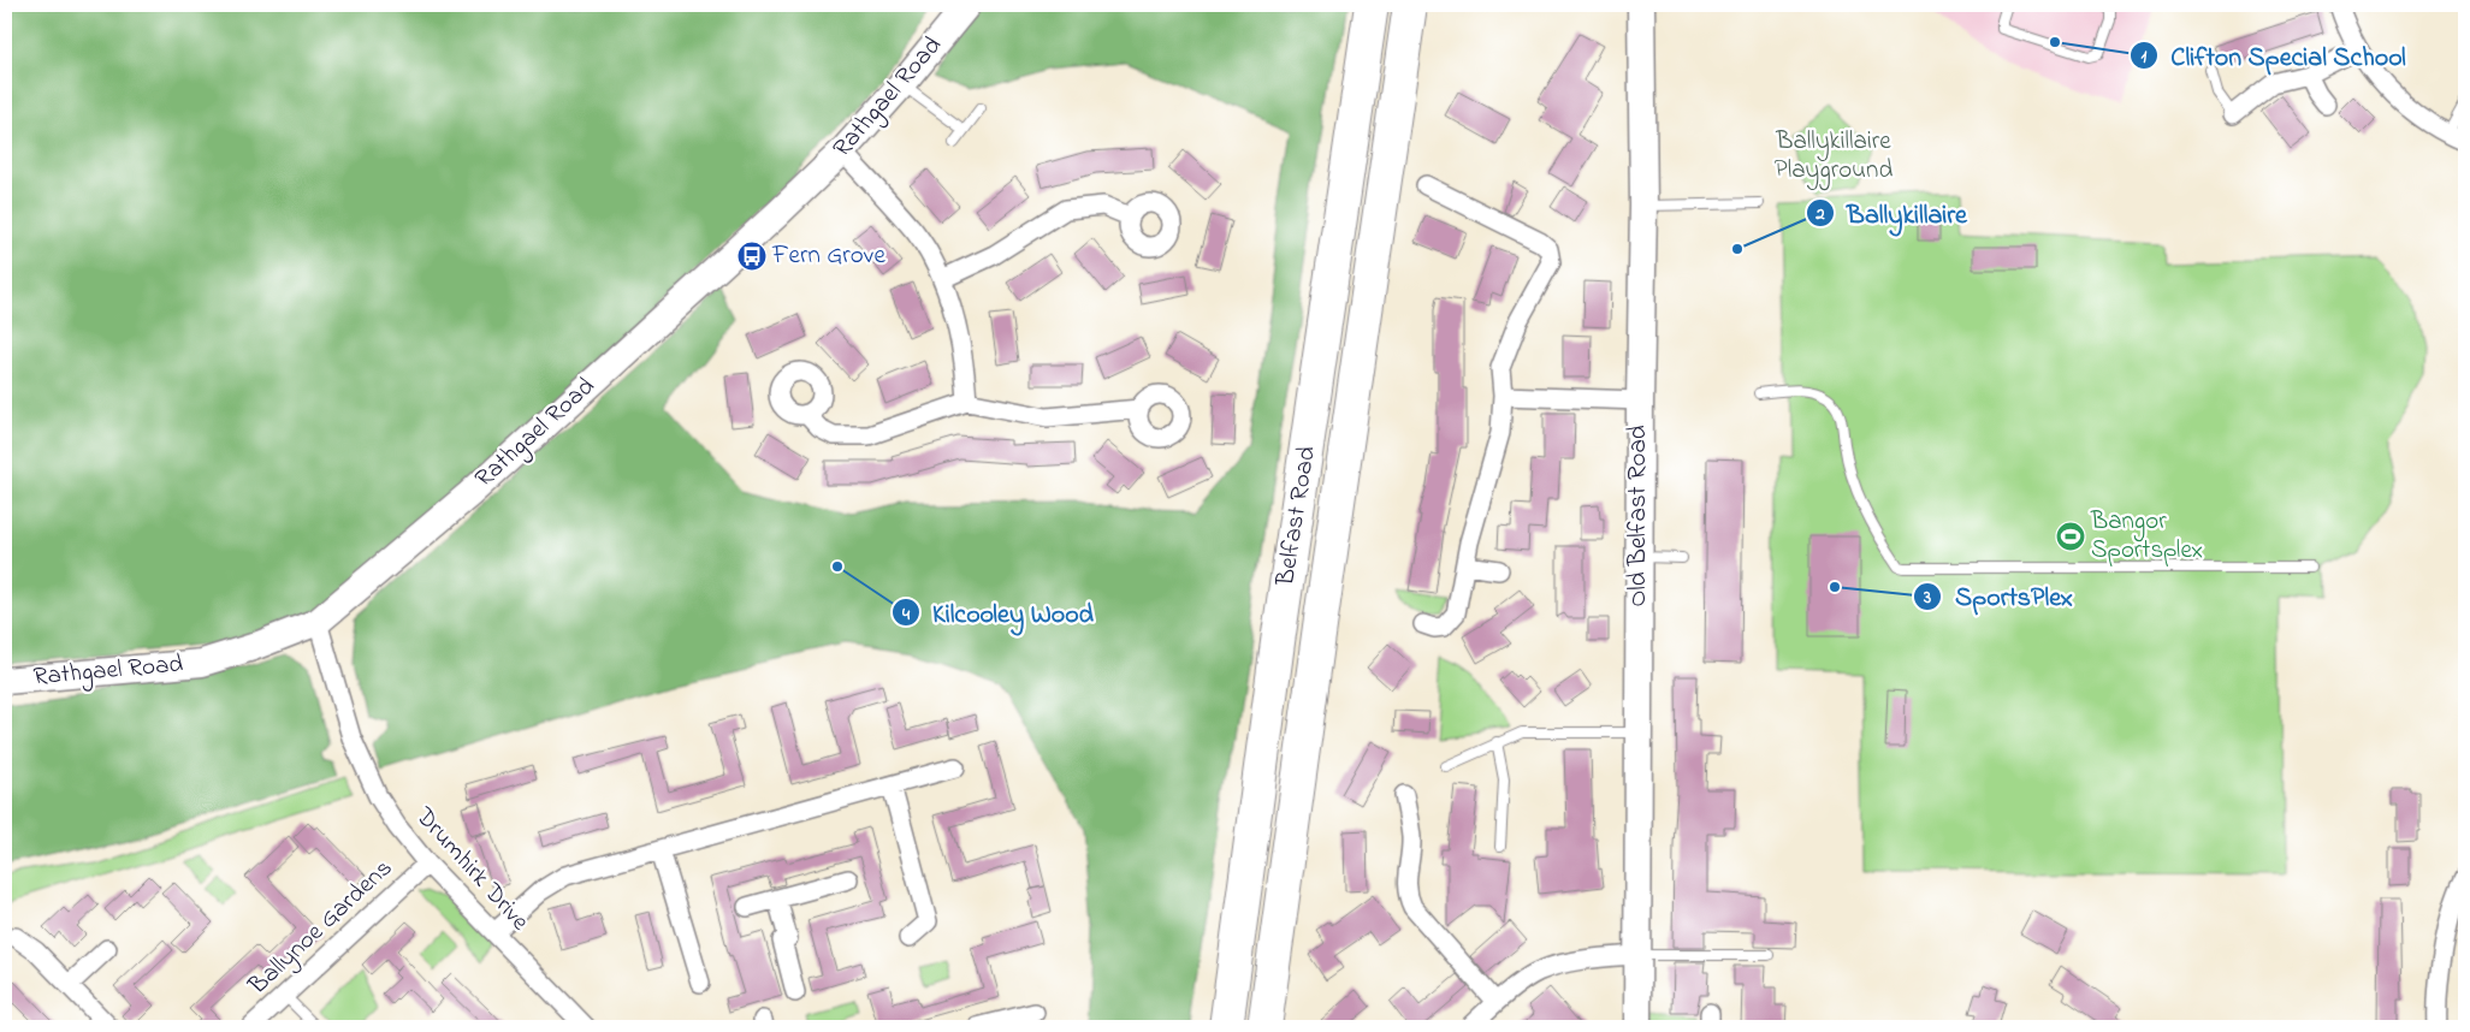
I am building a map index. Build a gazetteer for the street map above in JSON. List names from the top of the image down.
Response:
{
  "streets": {
    "highway": ["Belfast Road"],
    "street": [
      "Rathgael Road",
      "Old Belfast Road",
      "Drumhirk Drive",
      "Ballynoe Gardens"
    ]
  },
  "crossings": [
    ["Rathgael Road", "Drumhirk Drive"],
    ["Drumhirk Drive", "Ballynoe Gardens"]
  ],
  "parks": ["Ballykillaire Playground"],
  "places": {
    "other": [
      "Clifton Special School",
      "Ballykillaire",
      "Kilcooley Wood",
      "SportsPlex"
    ],
    "bus stop": ["Fern Grove"],
    "sports": ["Bangor Sportsplex"]
  }
}
